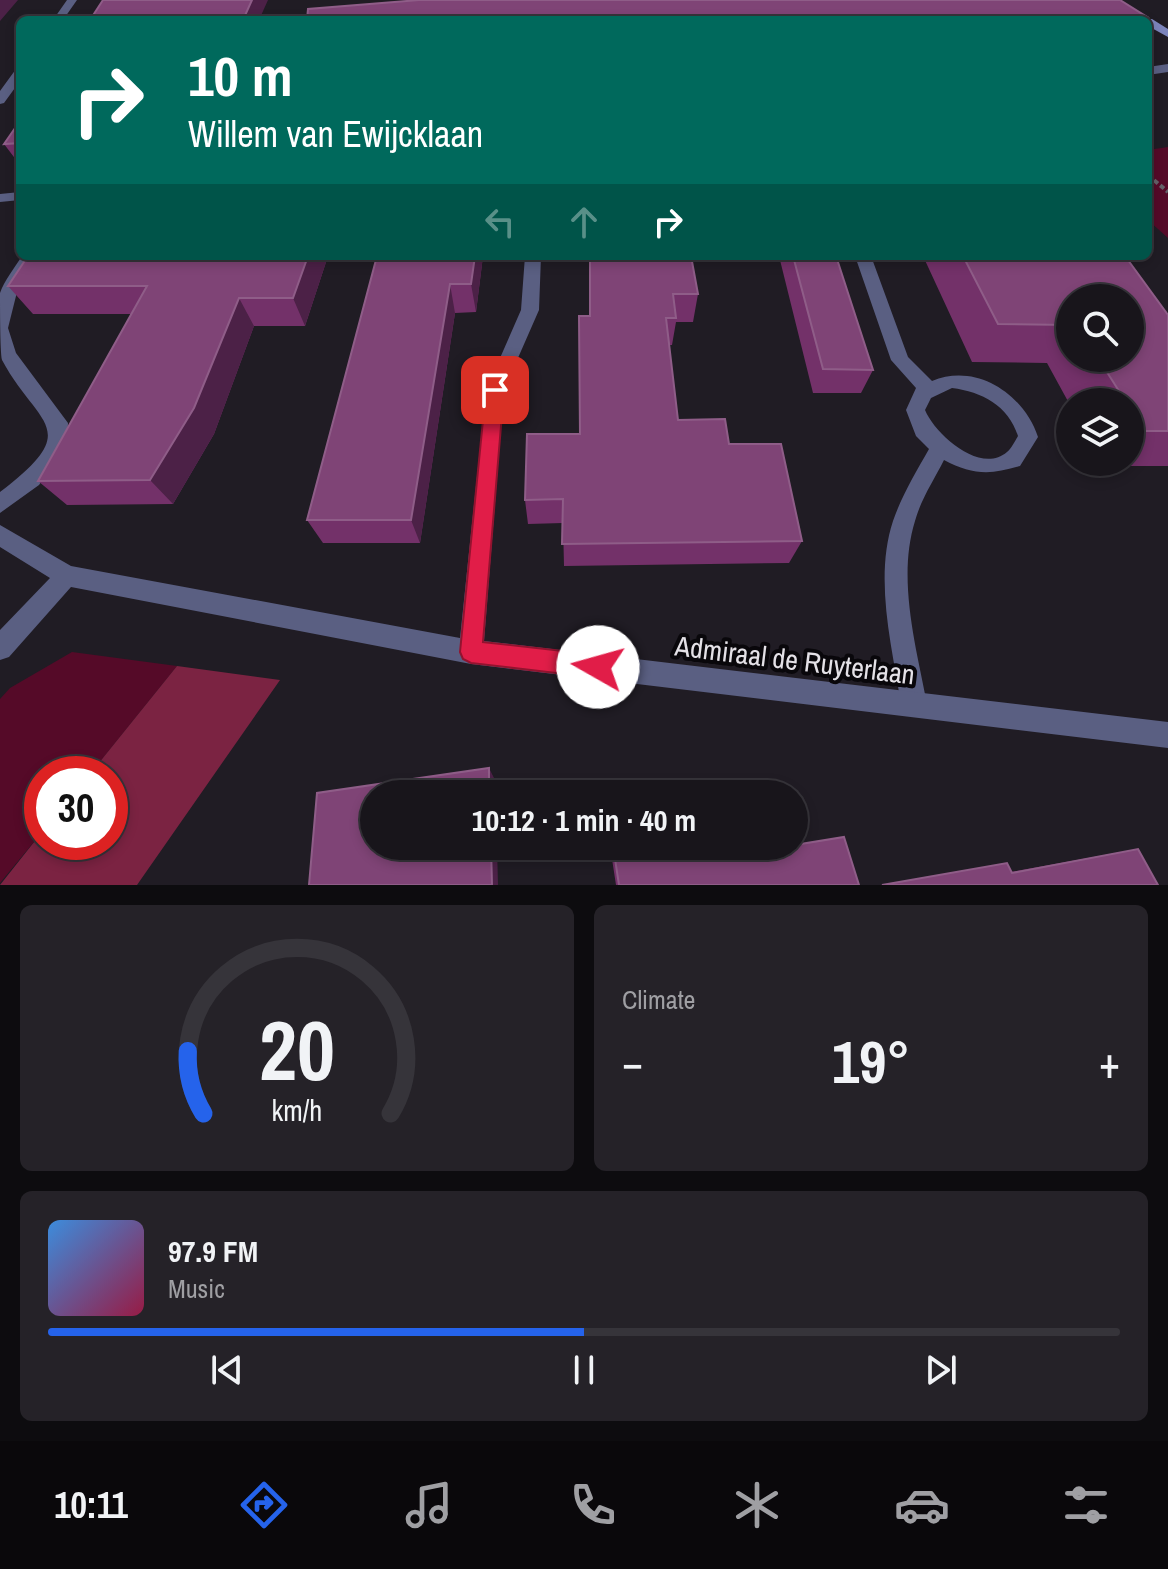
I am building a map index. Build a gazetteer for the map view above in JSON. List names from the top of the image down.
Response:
{
  "streets": {
    "street": ["Admiraal de Ruyterlaan"]
  },
  "page": {
    "turn": ["10 m", "Willem van Ewijcklaan"],
    "limit": "30",
    "trip": "10:12 · 1 min · 40 m",
    "tile": "Climate",
    "heat": ["−", "19°", "+"],
    "song": ["97.9 FM", "Music"],
    "tabs": "10:11",
    "gauge": ["20", "km/h"]
  }
}
